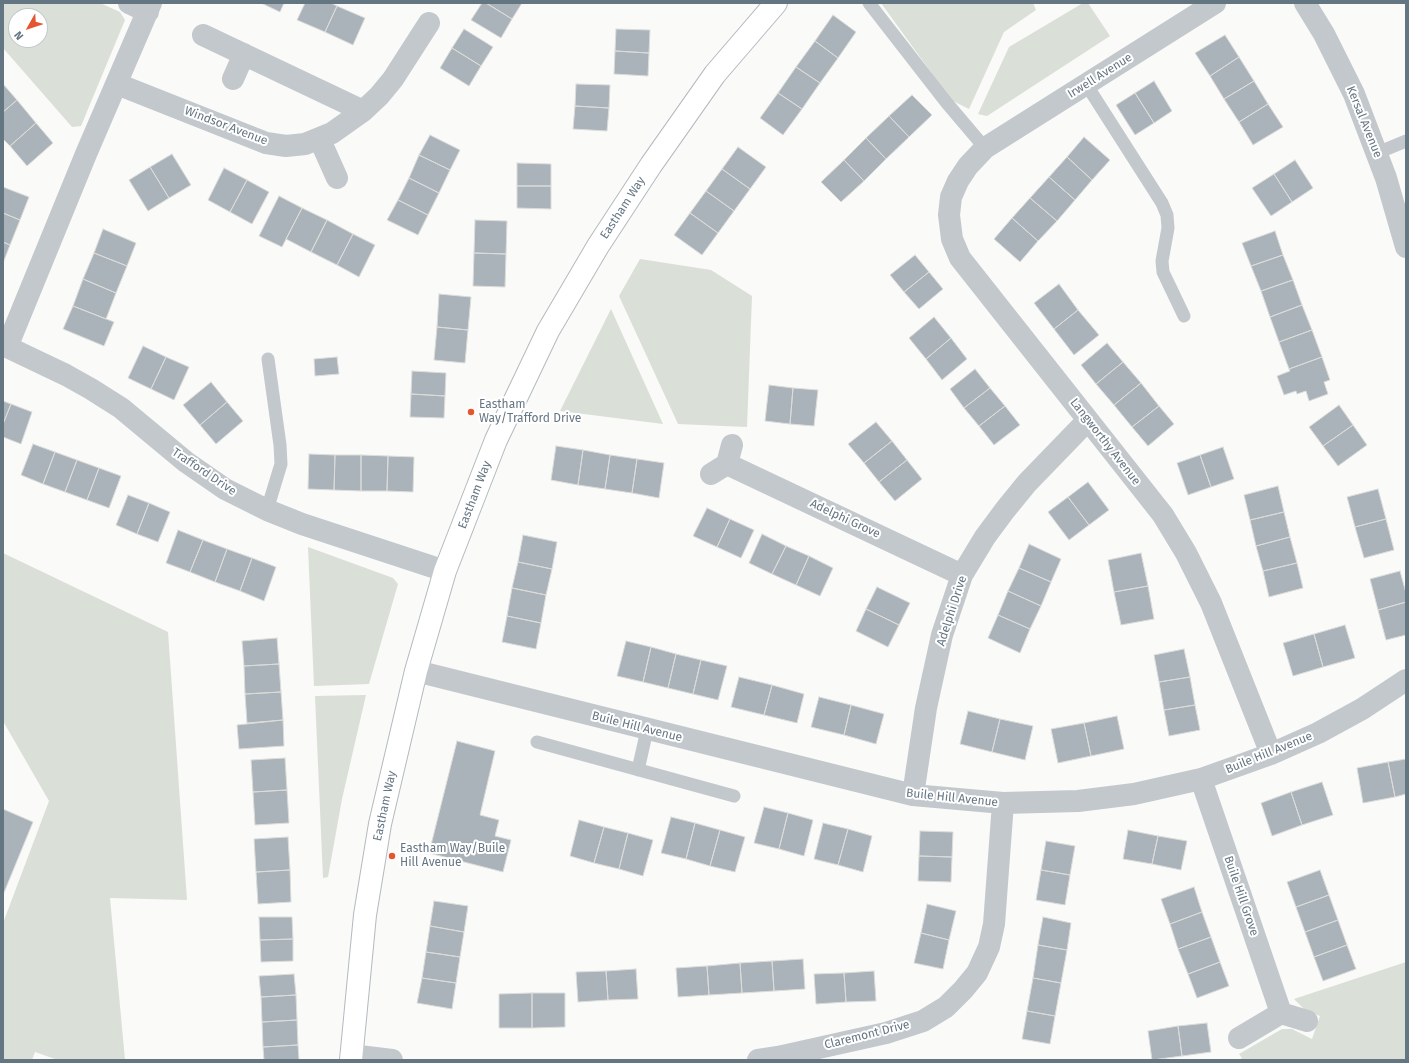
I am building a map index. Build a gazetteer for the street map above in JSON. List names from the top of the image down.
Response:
{
  "streets": {
    "street": [
      "Irwell Avenue",
      "Kersal Avenue",
      "Windsor Avenue",
      "Eastham Way",
      "Langworthy Avenue",
      "Trafford Drive",
      "Adelphi Grove",
      "Adelphi Drive",
      "Buile Hill Avenue",
      "Buile Hill Grove",
      "Claremont Drive"
    ]
  },
  "crossings": [
    ["Irwell Avenue", "Langworthy Avenue"],
    ["Eastham Way", "Trafford Drive"],
    ["Eastham Way", "Buile Hill Avenue"],
    ["Langworthy Avenue", "Adelphi Drive"],
    ["Langworthy Avenue", "Buile Hill Avenue"],
    ["Adelphi Grove", "Adelphi Drive"],
    ["Adelphi Drive", "Buile Hill Avenue"],
    ["Buile Hill Avenue", "Buile Hill Grove"],
    ["Buile Hill Avenue", "Claremont Drive"]
  ],
  "places": ["Eastham Way/Trafford Drive", "Eastham Way/Buile Hill Avenue"],
  "north": "bottom left"
}
